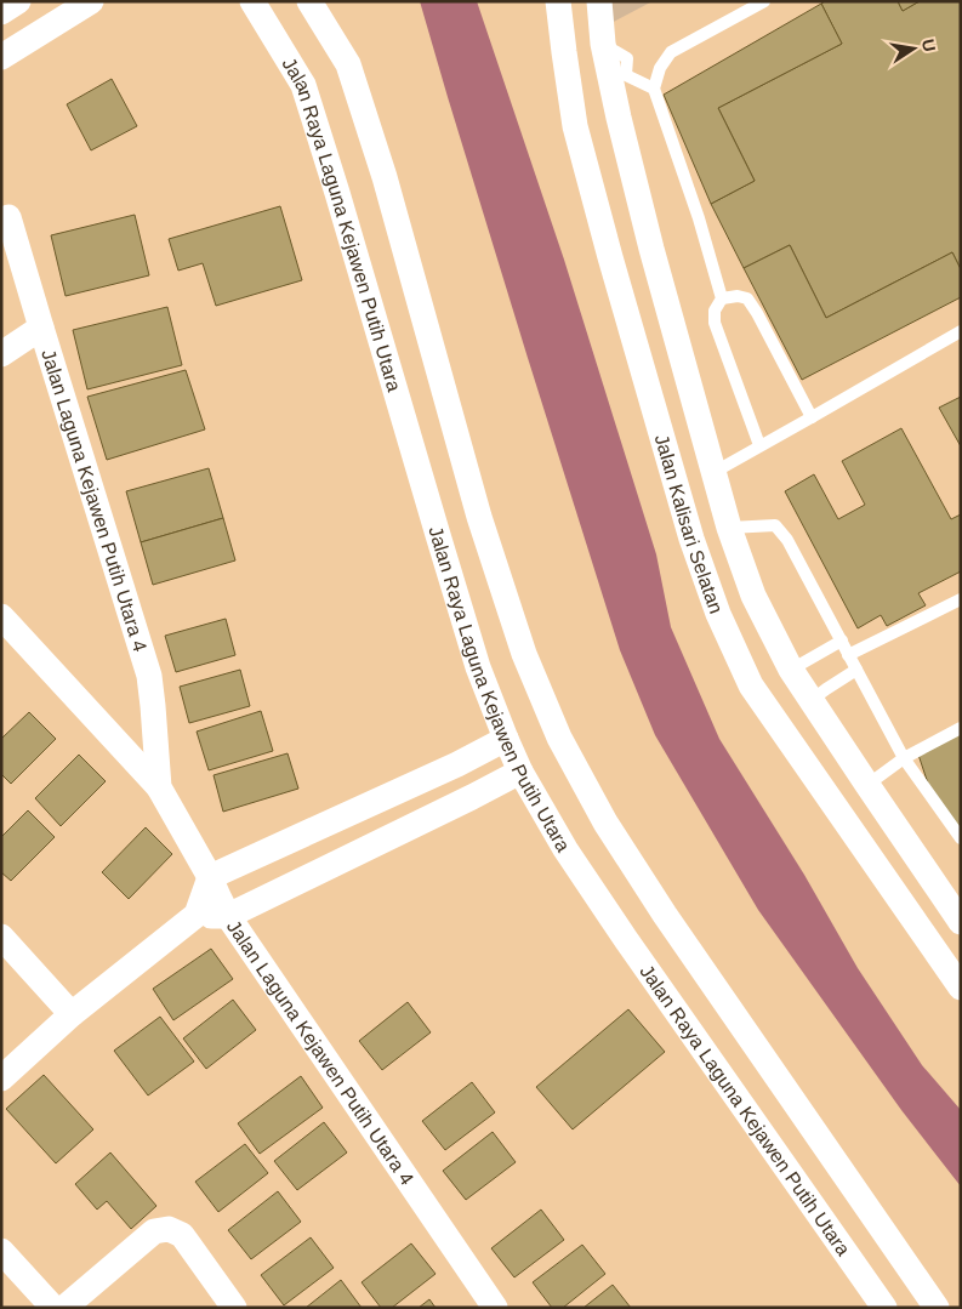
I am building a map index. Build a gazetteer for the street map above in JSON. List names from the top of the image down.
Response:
{
  "streets": {
    "street": ["Jalan Raya Laguna Kejawen Putih Utara", "Jalan Laguna Kejawen Putih Utara 4", "Jalan Kalisari Selatan"]
  },
  "north": "right"
}
